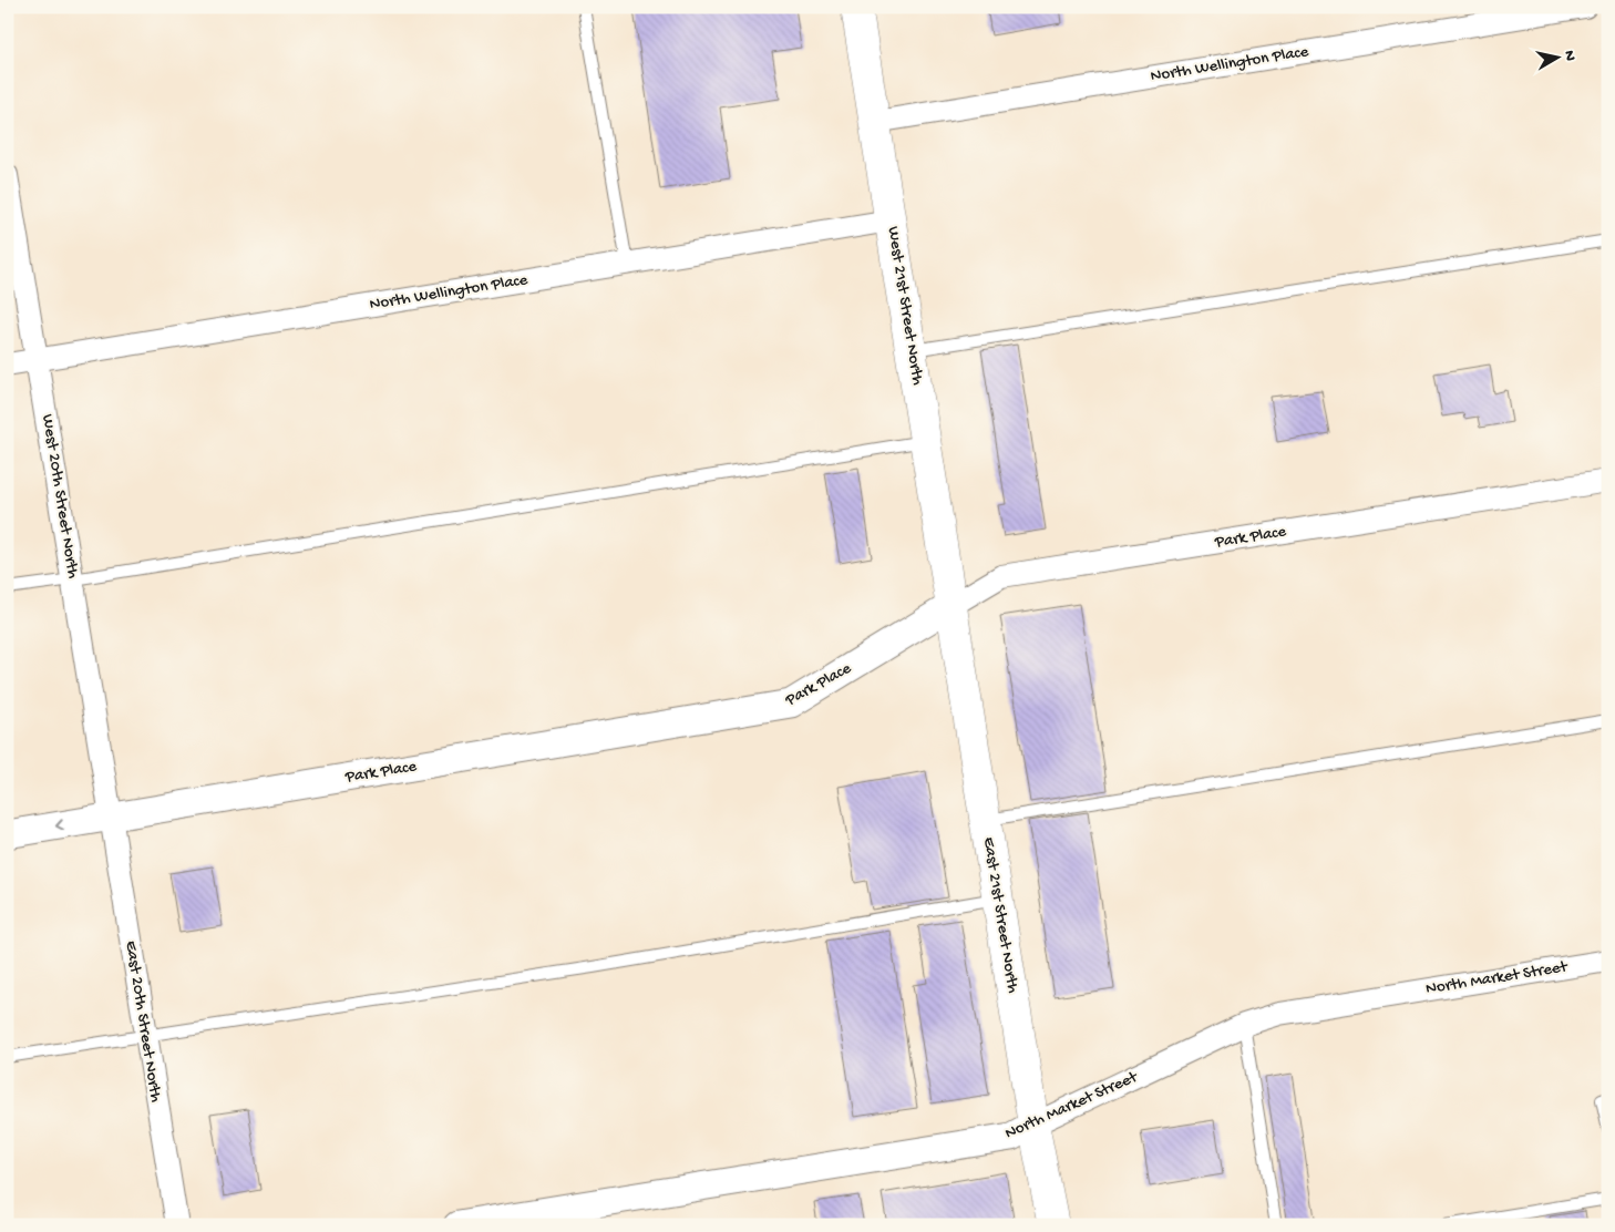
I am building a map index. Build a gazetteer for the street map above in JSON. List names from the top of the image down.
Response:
{
  "streets": {
    "main road": ["West 21st Street North", "East 21st Street North"],
    "street": [
      "North Wellington Place",
      "West 20th Street North",
      "Park Place",
      "North Market Street",
      "East 20th Street North"
    ]
  },
  "crossings": [
    ["North Wellington Place", "West 21st Street North"],
    ["North Wellington Place", "West 20th Street North"],
    ["West 21st Street North", "Park Place"],
    ["West 21st Street North", "East 21st Street North"],
    ["West 20th Street North", "Park Place"],
    ["West 20th Street North", "East 20th Street North"],
    ["Park Place", "East 21st Street North"],
    ["Park Place", "East 20th Street North"],
    ["East 21st Street North", "North Market Street"]
  ],
  "north": "right"
}
